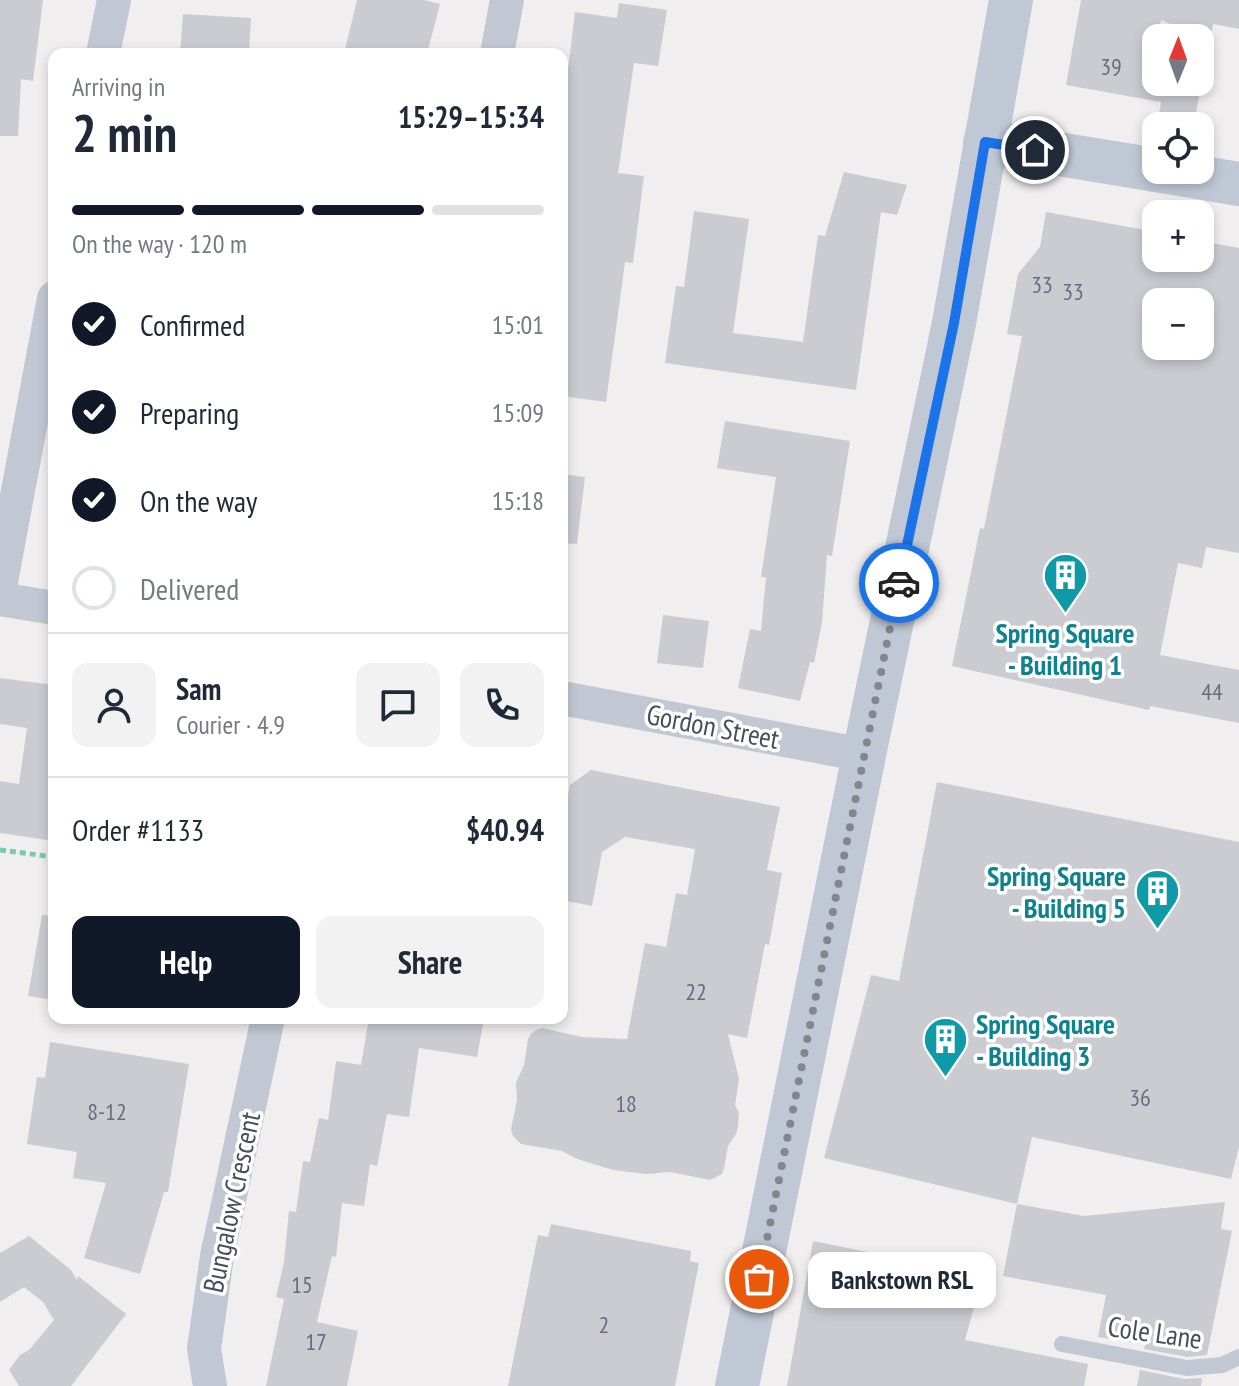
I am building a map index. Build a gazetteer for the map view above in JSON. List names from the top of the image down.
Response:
{
  "streets": {
    "street": ["Gordon Street", "Bungalow Crescent"],
    "lane": ["Cole Lane"]
  },
  "places": {
    "building": ["Spring Square - Building 1", "Spring Square - Building 5", "Spring Square - Building 3"],
    "other": ["Bankstown RSL"]
  },
  "house_numbers": [
    "39",
    "33",
    "33",
    "44",
    "22",
    "36",
    "18",
    "8-12",
    "15",
    "2",
    "17"
  ],
  "north": "top",
  "page": {
    "map_buttons": ["+", "−"],
    "heading": ["2 min", "Arriving in", "15:29–15:34"],
    "panel": [
      "Sam",
      "Courier · 4.9",
      "Order #1133",
      "$40.94"
    ],
    "bar": "On the way · 120 m",
    "list": [
      ["Confirmed", "15:01"],
      ["Preparing", "15:09"],
      ["On the way", "15:18"],
      "Delivered"
    ],
    "buttons": ["Help", "Share"],
    "bubble": "Bankstown RSL"
  }
}
